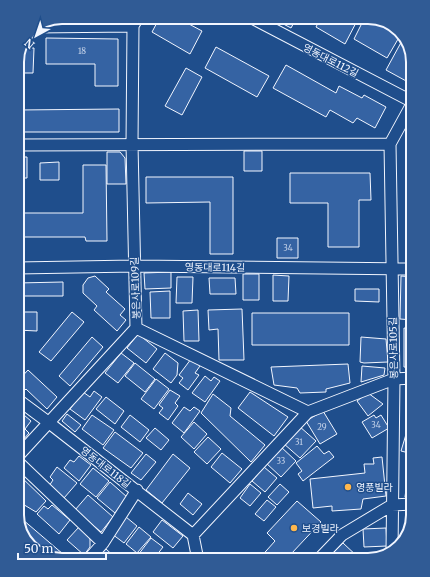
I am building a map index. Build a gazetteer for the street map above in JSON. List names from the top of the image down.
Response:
{
  "streets": {
    "street": [
      "영동대로112길",
      "영동대로114길",
      "봉은사로109길",
      "봉은사로105길",
      "영동대로118길"
    ]
  },
  "crossings": [
    ["영동대로114길", "봉은사로109길"],
    ["영동대로114길", "봉은사로105길"],
    ["봉은사로109길", "영동대로118길"]
  ],
  "places": ["영풍빌라", "보경빌라"],
  "house_numbers": [
    "18",
    "34",
    "34",
    "29",
    "31",
    "33"
  ],
  "scale_bar": "50 m",
  "north": "bottom left"
}
